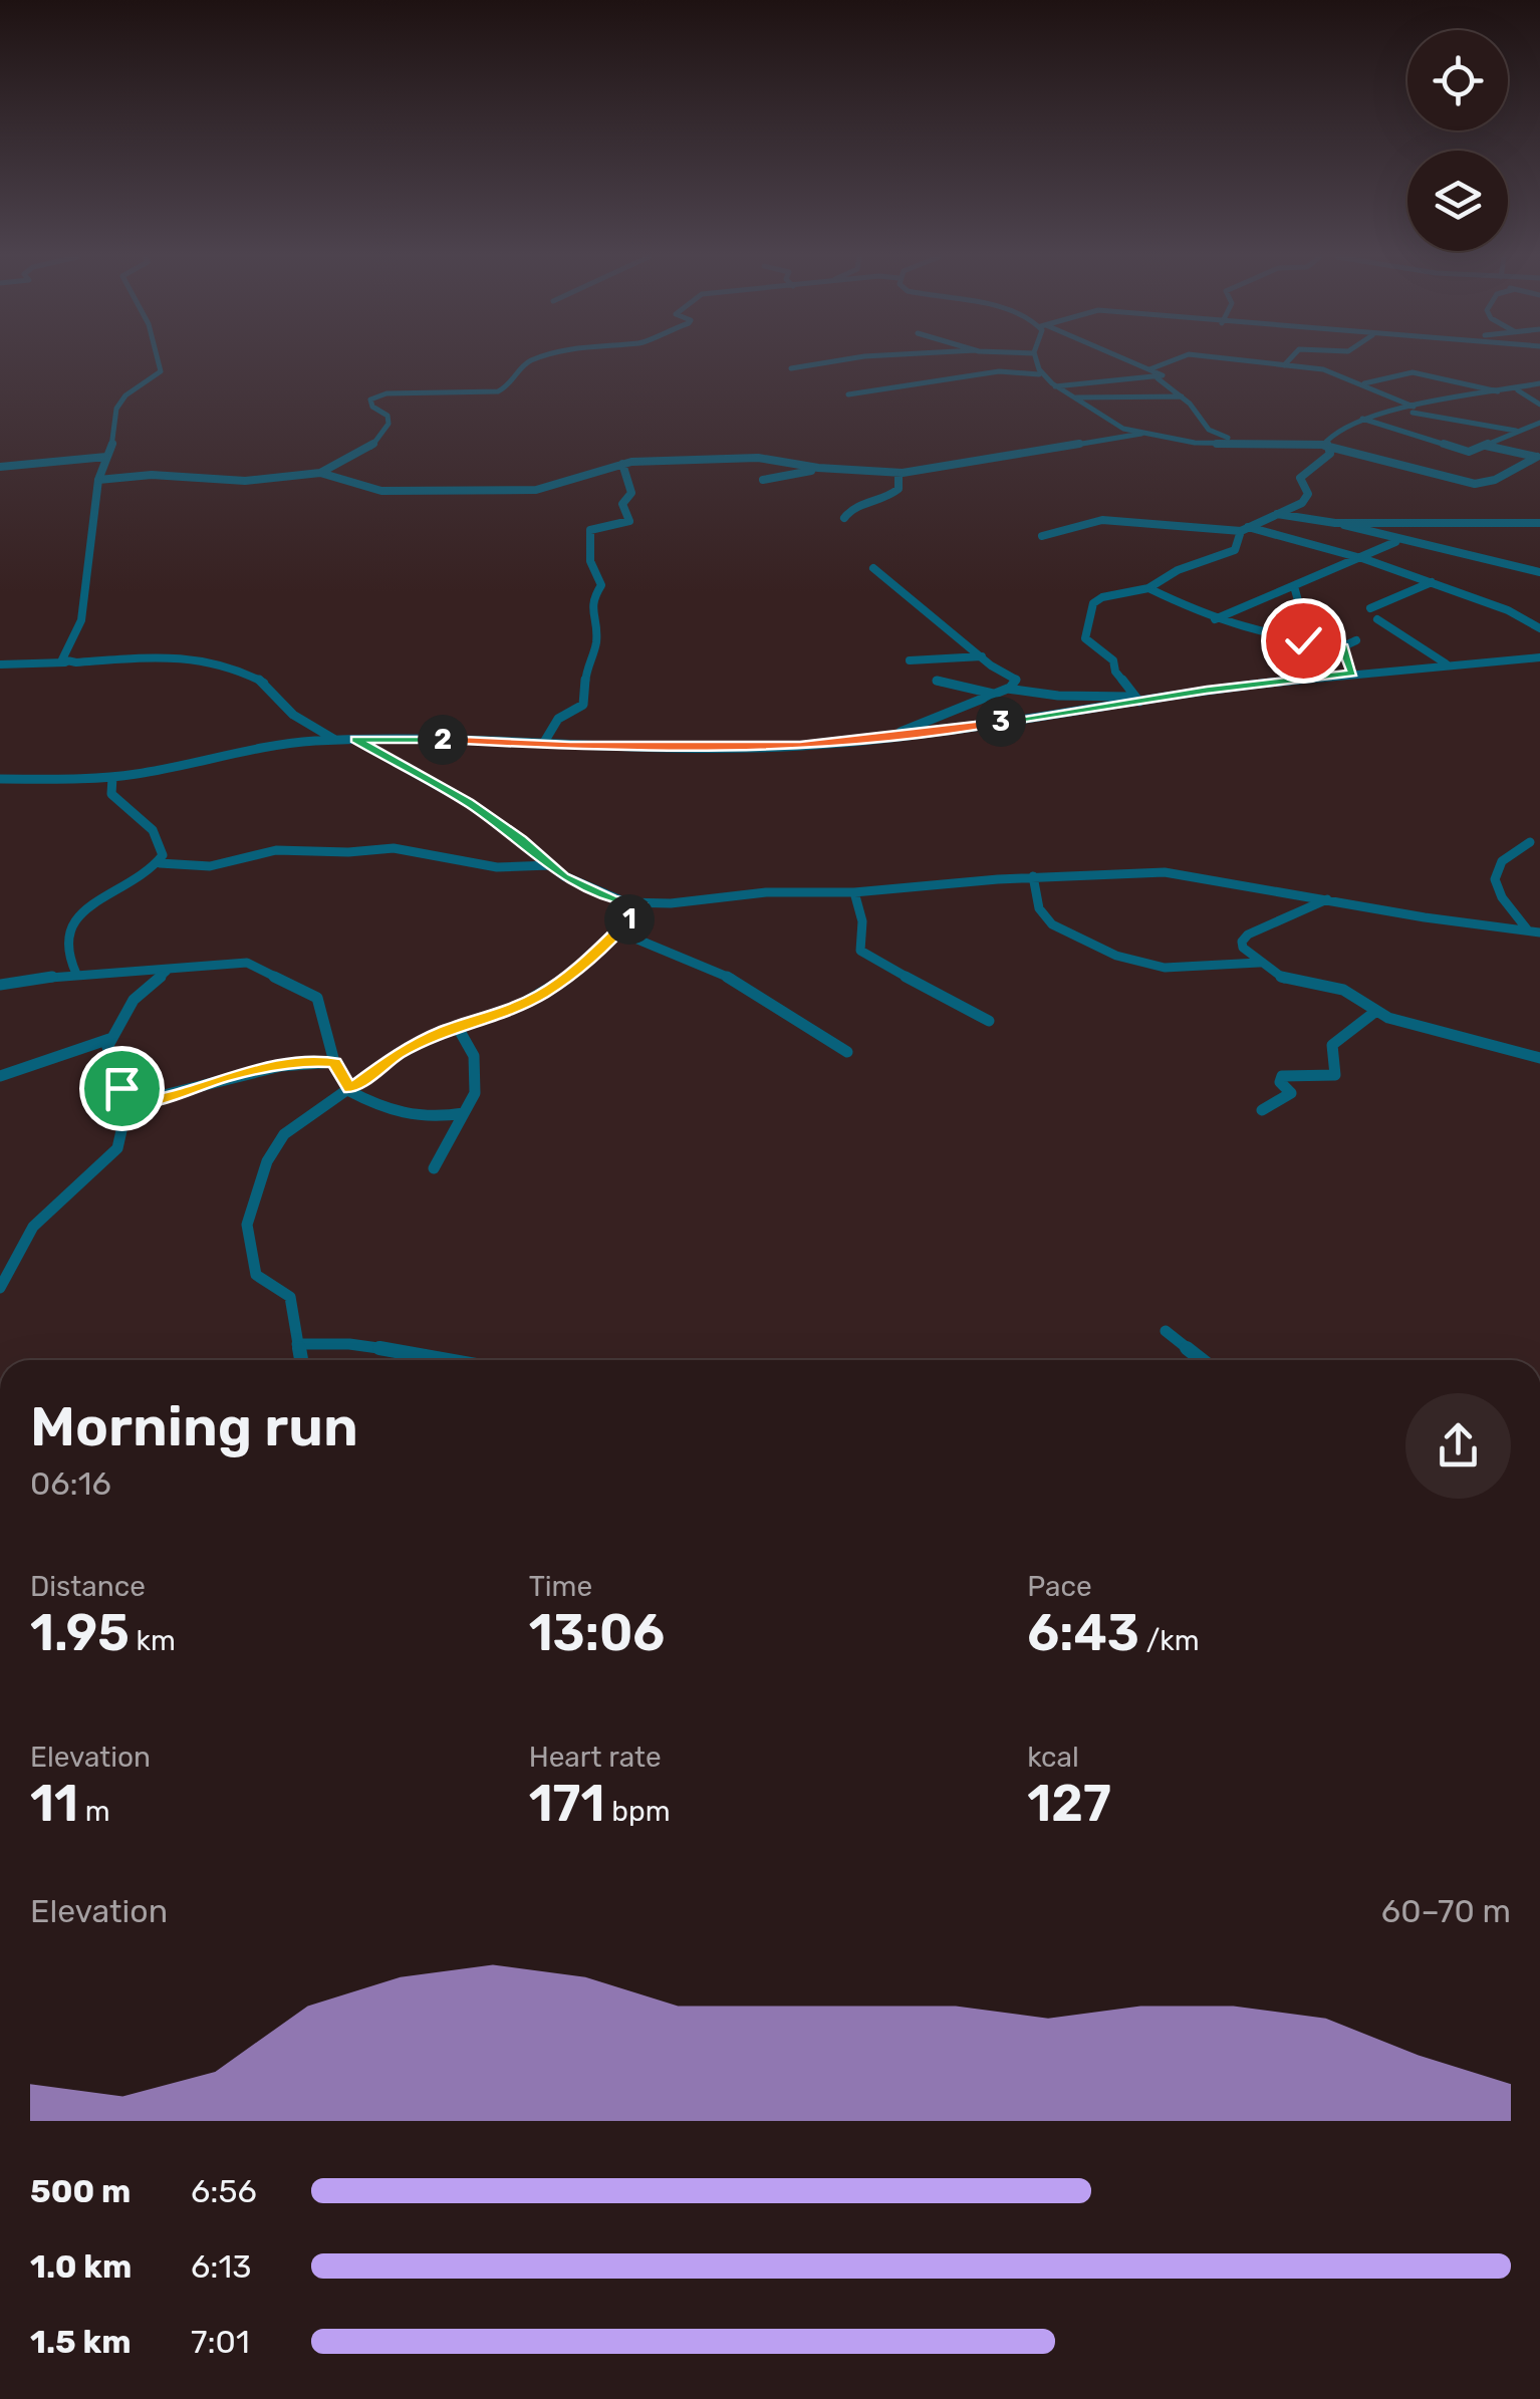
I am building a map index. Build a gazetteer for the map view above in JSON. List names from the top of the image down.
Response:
{
  "page": {
    "pins": ["3", "2", "1"],
    "heading": ["Morning run", "06:16"],
    "stats": [
      ["Distance", "1.95 km"],
      ["Time", "13:06"],
      ["Pace", "6:43 /km"],
      ["Elevation", "11 m"],
      ["Heart rate", "171 bpm"],
      ["kcal", "127"]
    ],
    "chart": ["Elevation", "60–70 m"],
    "list": [
      {
        "name": "500 m",
        "note": "6:56"
      },
      {
        "name": "1.0 km",
        "note": "6:13"
      },
      {
        "name": "1.5 km",
        "note": "7:01"
      }
    ]
  }
}
